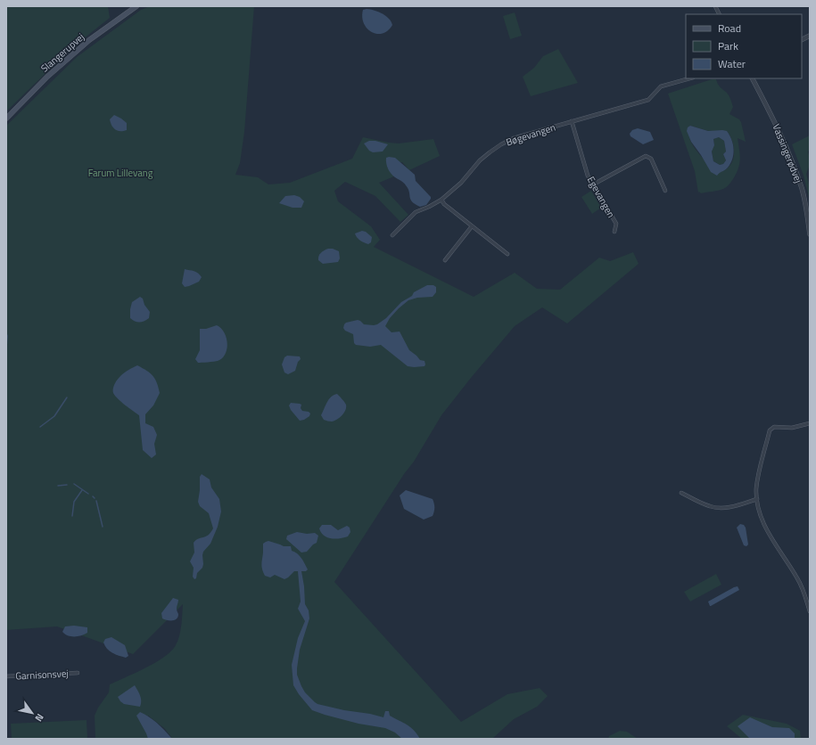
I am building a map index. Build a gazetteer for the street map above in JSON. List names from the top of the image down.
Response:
{
  "streets": {
    "main road": ["Slangerupvej"],
    "street": [
      "Bøgevangen",
      "Vassingerødvej",
      "Egevangen",
      "Garnisonsvej"
    ]
  },
  "crossings": [
    ["Bøgevangen", "Egevangen"]
  ],
  "parks": ["Farum Lillevang"],
  "legend": ["Road", "Park", "Water"],
  "north": "bottom right"
}
